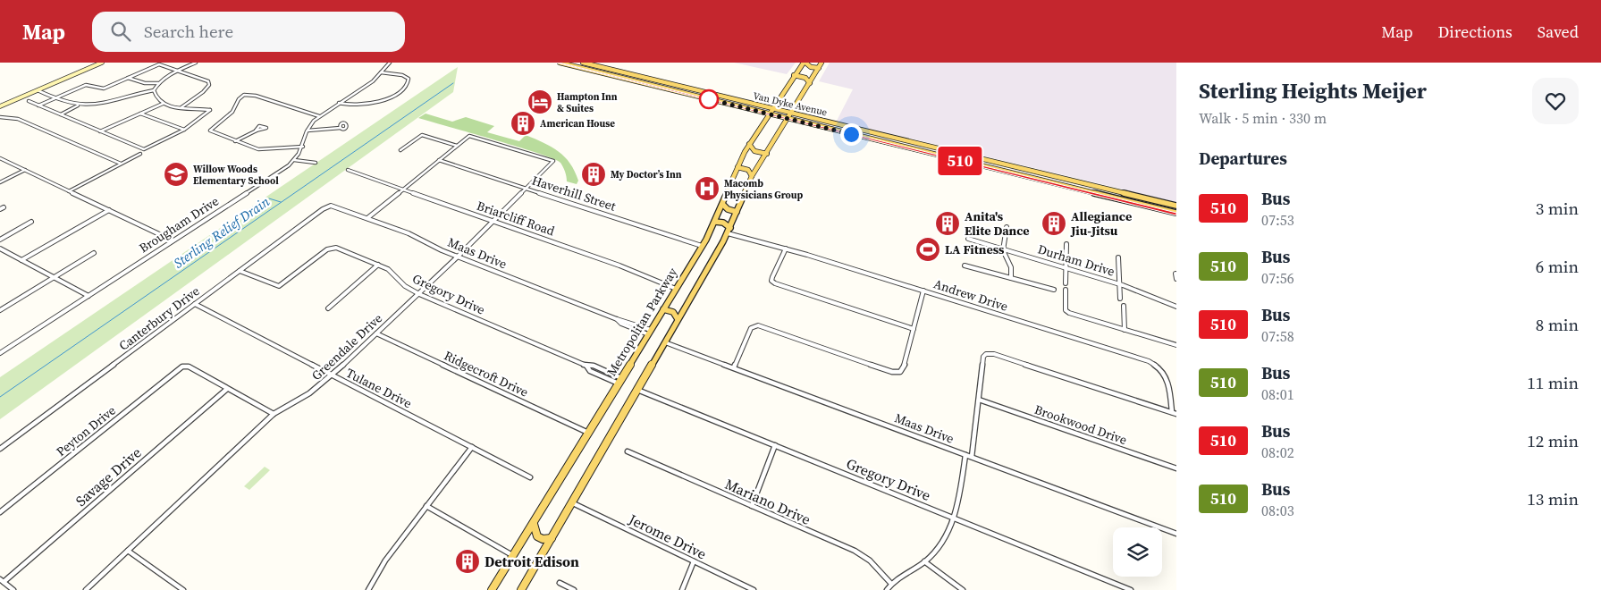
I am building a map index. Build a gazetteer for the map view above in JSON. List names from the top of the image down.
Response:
{
  "streets": {
    "main road": ["Van Dyke Avenue", "Metropolitan Parkway"],
    "street": [
      "Haverhill Street",
      "Briarcliff Road",
      "Brougham Drive",
      "Maas Drive",
      "Durham Drive",
      "Gregory Drive",
      "Andrew Drive",
      "Canterbury Drive",
      "Greendale Drive",
      "Ridgecroft Drive",
      "Tulane Drive",
      "Brookwood Drive",
      "Peyton Drive",
      "Savage Drive",
      "Mariano Drive",
      "Jerome Drive"
    ]
  },
  "crossings": [
    ["Van Dyke Avenue", "Metropolitan Parkway"],
    ["Haverhill Street", "Metropolitan Parkway"],
    ["Haverhill Street", "Greendale Drive"],
    ["Briarcliff Road", "Metropolitan Parkway"],
    ["Briarcliff Road", "Greendale Drive"],
    ["Maas Drive", "Canterbury Drive"],
    ["Maas Drive", "Metropolitan Parkway"],
    ["Maas Drive", "Greendale Drive"],
    ["Gregory Drive", "Canterbury Drive"],
    ["Gregory Drive", "Metropolitan Parkway"],
    ["Gregory Drive", "Greendale Drive"],
    ["Canterbury Drive", "Tulane Drive"],
    ["Metropolitan Parkway", "Ridgecroft Drive"],
    ["Greendale Drive", "Ridgecroft Drive"],
    ["Greendale Drive", "Tulane Drive"],
    ["Peyton Drive", "Savage Drive"]
  ],
  "water": ["Sterling Relief Drain"],
  "places": {
    "hotel": ["Hampton Inn & Suites"],
    "building": [
      "American House",
      "My Doctor’s Inn",
      "Anita's Elite Dance",
      "Allegiance Jiu-Jitsu",
      "Detroit Edison"
    ],
    "school or university": ["Willow Woods Elementary School"],
    "hospital": ["Macomb Physicians Group"],
    "sports": ["LA Fitness"]
  },
  "lines": ["bus line 510"],
  "page": {
    "header": "Map",
    "search": "Search here",
    "nav": ["Map", "Directions", "Saved"],
    "on_map": "510",
    "heading": [
      ["Sterling Heights Meijer", "Walk · 5 min · 330 m"],
      "Departures"
    ],
    "list": [
      {
        "mark": "510",
        "name": "Bus",
        "note": "07:53",
        "value": "3 min"
      },
      {
        "mark": "510",
        "name": "Bus",
        "note": "07:56",
        "value": "6 min"
      },
      {
        "mark": "510",
        "name": "Bus",
        "note": "07:58",
        "value": "8 min"
      },
      {
        "mark": "510",
        "name": "Bus",
        "note": "08:01",
        "value": "11 min"
      },
      {
        "mark": "510",
        "name": "Bus",
        "note": "08:02",
        "value": "12 min"
      },
      {
        "mark": "510",
        "name": "Bus",
        "note": "08:03",
        "value": "13 min"
      }
    ]
  }
}
